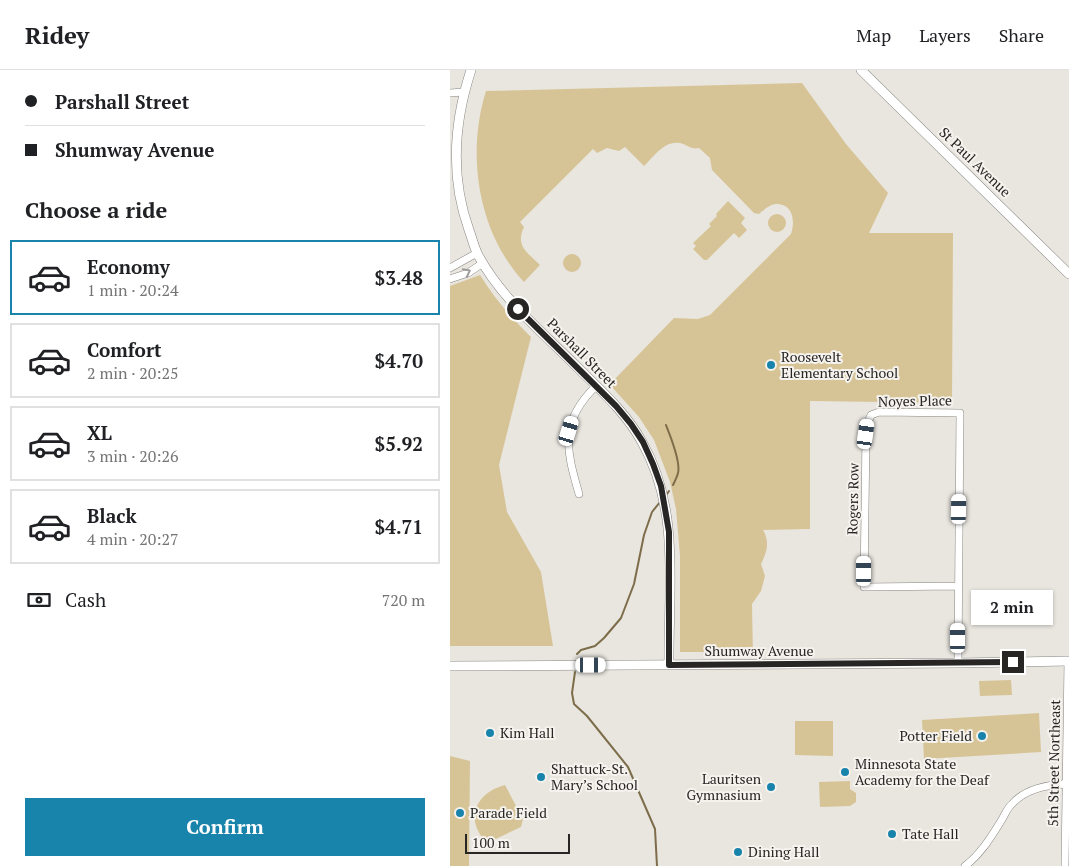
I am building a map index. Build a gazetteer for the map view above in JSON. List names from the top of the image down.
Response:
{
  "streets": {
    "street": [
      "St Paul Avenue",
      "Parshall Street",
      "Noyes Place",
      "Rogers Row",
      "Shumway Avenue",
      "5th Street Northeast"
    ]
  },
  "crossings": [
    ["Parshall Street", "Shumway Avenue"],
    ["Noyes Place", "Rogers Row"],
    ["Shumway Avenue", "5th Street Northeast"]
  ],
  "places": [
    "Roosevelt Elementary School",
    "Kim Hall",
    "Potter Field",
    "Minnesota State Academy for the Deaf",
    "Shattuck-St. Mary’s School",
    "Lauritsen Gymnasium",
    "Parade Field",
    "Tate Hall",
    "Dining Hall"
  ],
  "scale_bar": "100 m",
  "page": {
    "header": "Ridey",
    "nav": ["Map", "Layers", "Share"],
    "banner": ["Parshall Street", "Shumway Avenue"],
    "heading": "Choose a ride",
    "list": [
      {
        "name": "Economy",
        "note": "1 min · 20:24",
        "value": "$3.48"
      },
      {
        "name": "Comfort",
        "note": "2 min · 20:25",
        "value": "$4.70"
      },
      {
        "name": "XL",
        "note": "3 min · 20:26",
        "value": "$5.92"
      },
      {
        "name": "Black",
        "note": "4 min · 20:27",
        "value": "$4.71"
      }
    ],
    "pay": ["Cash", "720 m"],
    "bubble": "2 min",
    "buttons": "Confirm",
    "scale": "100 m"
  }
}
